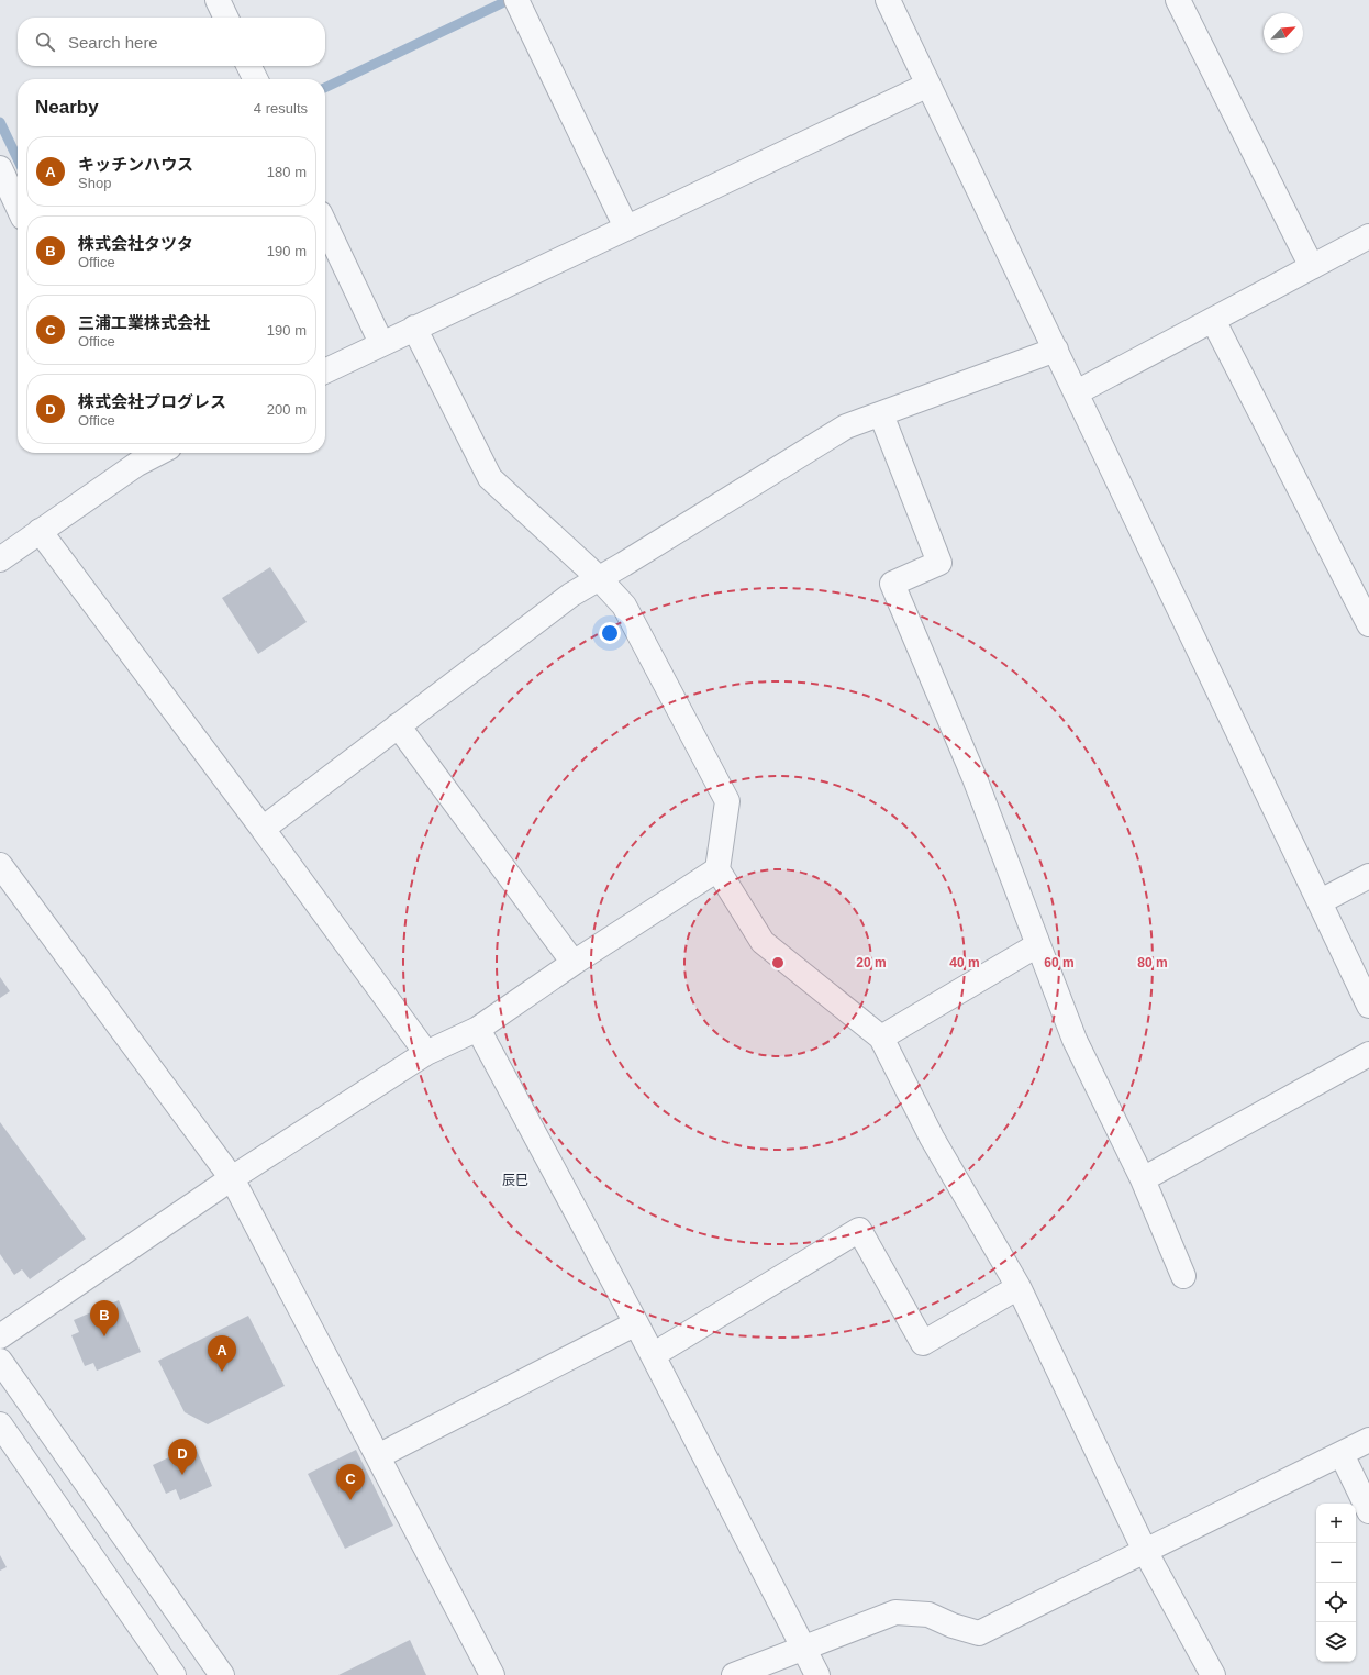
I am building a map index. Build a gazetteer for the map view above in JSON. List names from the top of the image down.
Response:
{
  "districts": ["辰巳"],
  "north": "top right",
  "page": {
    "search": "Search here",
    "heading": ["Nearby", "4 results"],
    "list": [
      {
        "mark": "A",
        "name": "キッチンハウス",
        "note": "Shop",
        "value": "180 m"
      },
      {
        "mark": "B",
        "name": "株式会社タツタ",
        "note": "Office",
        "value": "190 m"
      },
      {
        "mark": "C",
        "name": "三浦工業株式会社",
        "note": "Office",
        "value": "190 m"
      },
      {
        "mark": "D",
        "name": "株式会社プログレス",
        "note": "Office",
        "value": "200 m"
      }
    ],
    "pins": [
      "B",
      "A",
      "D",
      "C"
    ],
    "map_buttons": ["+", "−"]
  },
  "rings": [
    "20 m",
    "40 m",
    "60 m",
    "80 m"
  ]
}
